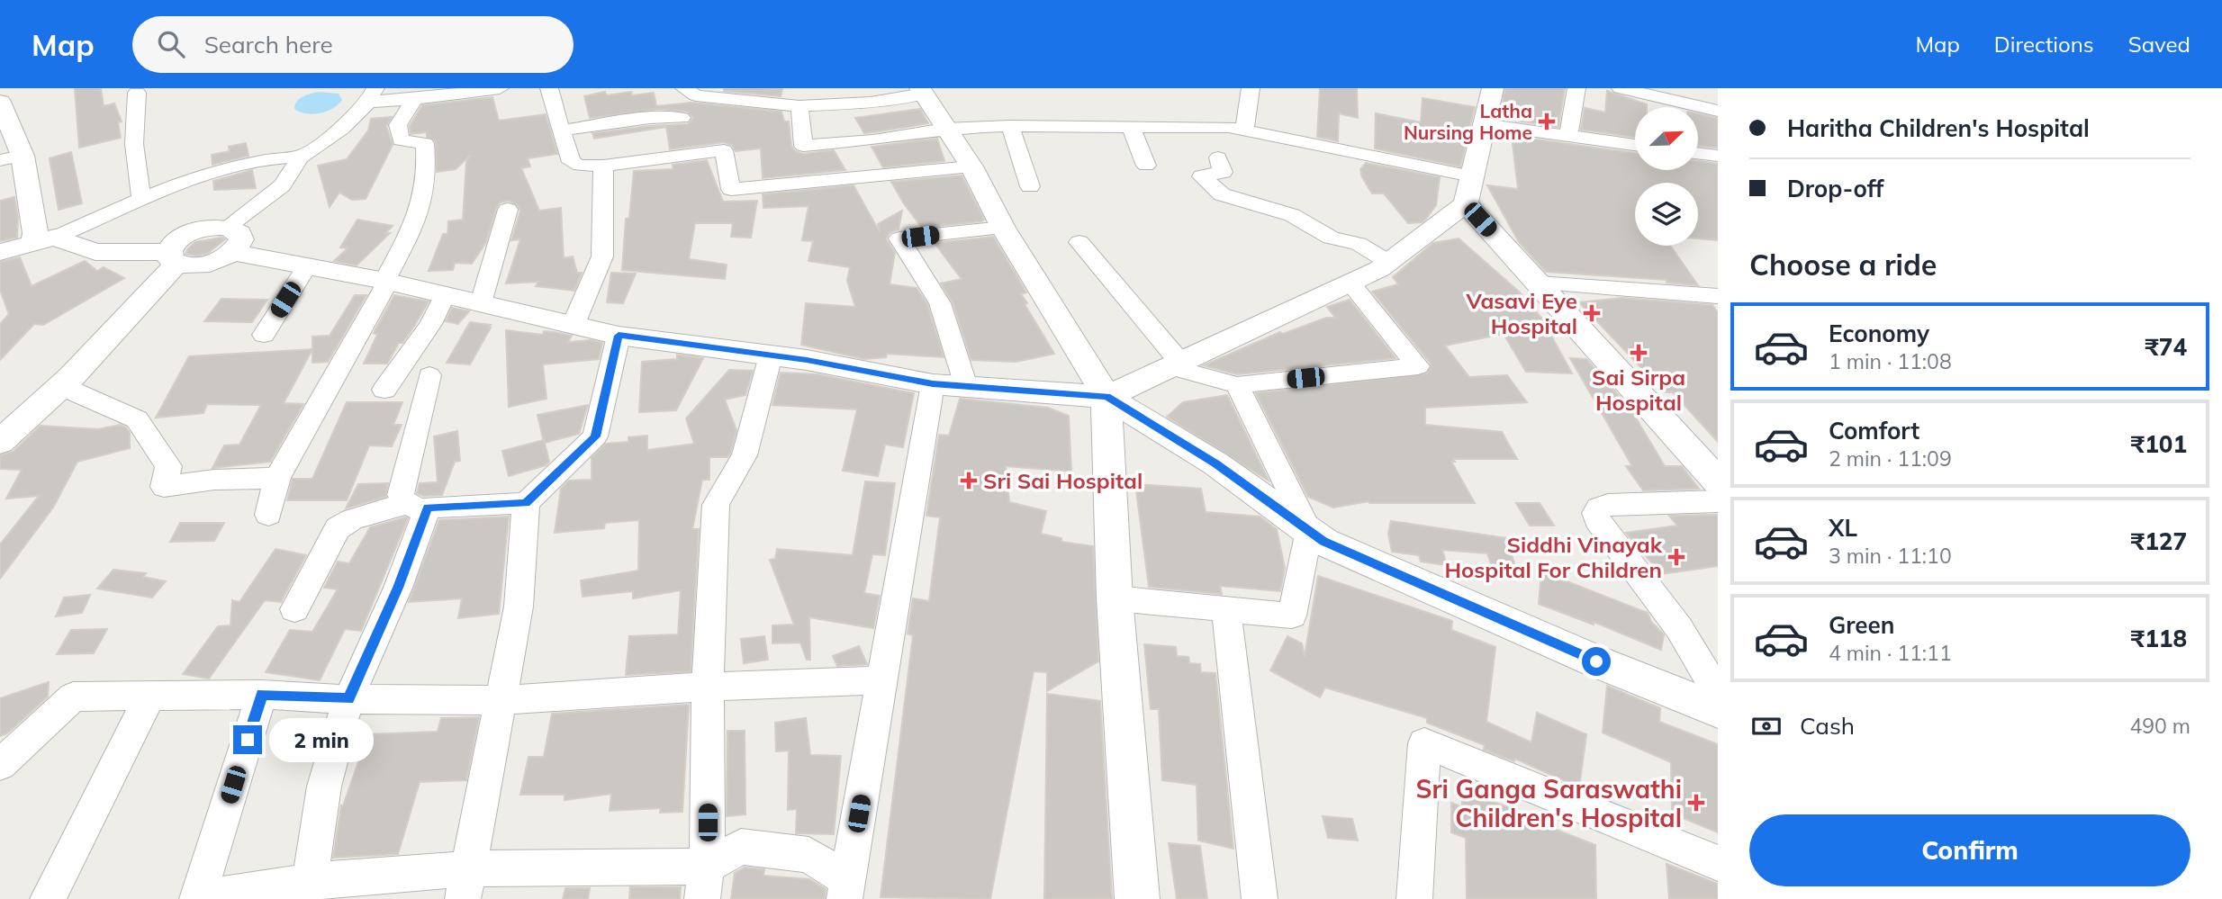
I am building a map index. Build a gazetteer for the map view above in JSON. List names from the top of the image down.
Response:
{
  "places": {
    "health": [
      "Latha Nursing Home",
      "Vasavi Eye Hospital",
      "Sai Sirpa Hospital",
      "Sri Sai Hospital",
      "Siddhi Vinayak Hospital For Children",
      "Sri Ganga Saraswathi Children's Hospital"
    ]
  },
  "north": "top right",
  "page": {
    "header": "Map",
    "search": "Search here",
    "nav": ["Map", "Directions", "Saved"],
    "banner": ["Haritha Children's Hospital", "Drop-off"],
    "heading": "Choose a ride",
    "list": [
      {
        "name": "Economy",
        "note": "1 min · 11:08",
        "value": "₹74"
      },
      {
        "name": "Comfort",
        "note": "2 min · 11:09",
        "value": "₹101"
      },
      {
        "name": "XL",
        "note": "3 min · 11:10",
        "value": "₹127"
      },
      {
        "name": "Green",
        "note": "4 min · 11:11",
        "value": "₹118"
      }
    ],
    "pay": ["Cash", "490 m"],
    "bubble": "2 min",
    "buttons": "Confirm"
  }
}
